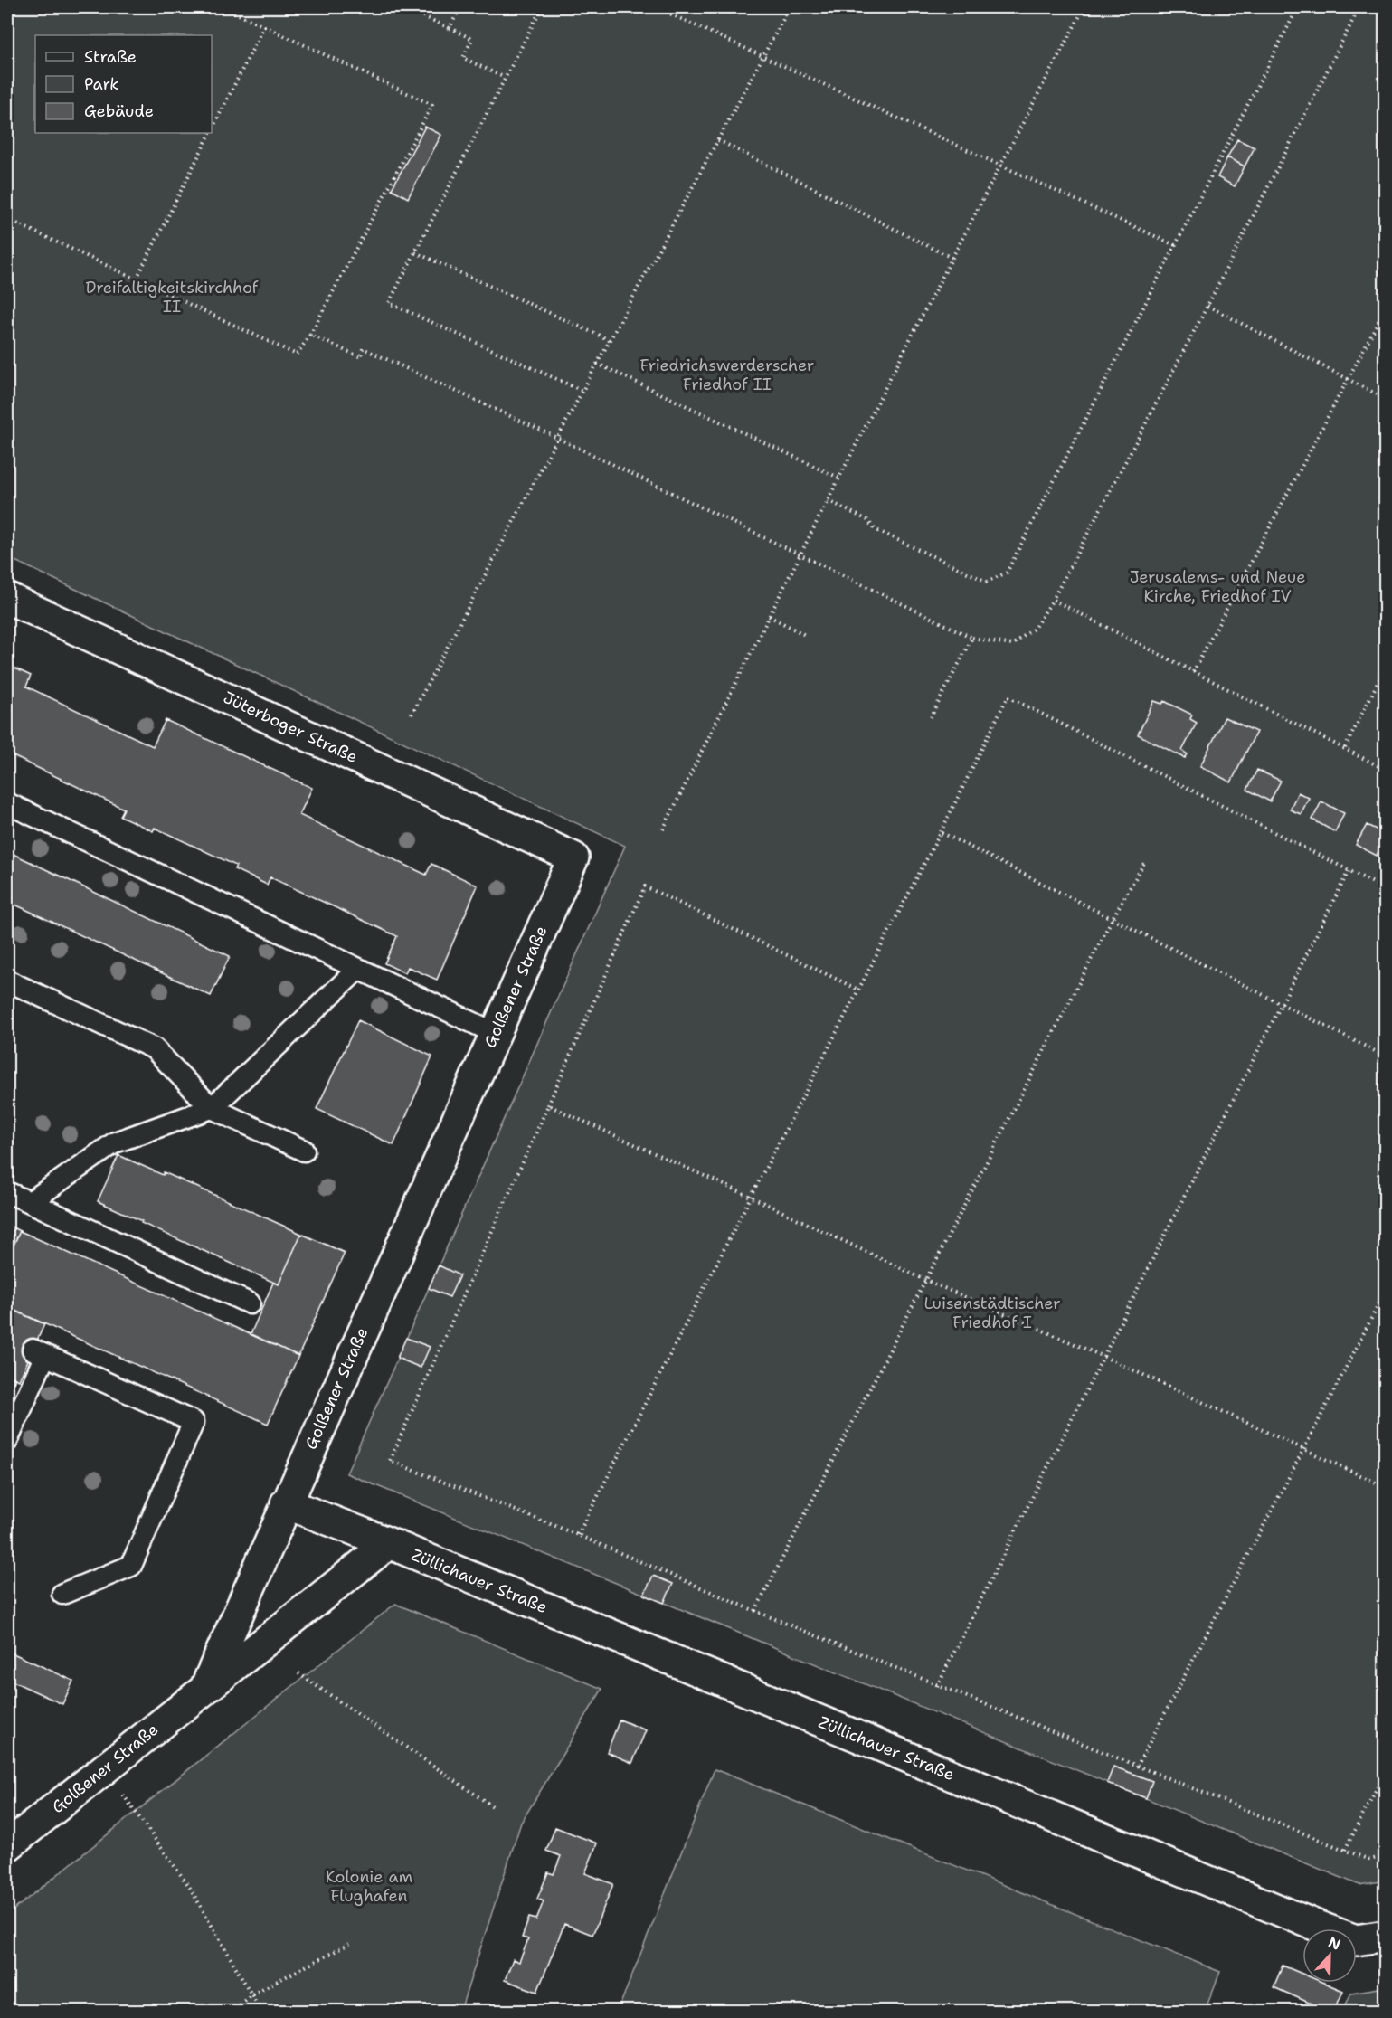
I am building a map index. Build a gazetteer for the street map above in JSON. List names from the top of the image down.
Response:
{
  "streets": {
    "street": ["Jüterboger Straße", "Golßener Straße", "Züllichauer Straße"]
  },
  "crossings": [
    ["Jüterboger Straße", "Golßener Straße"],
    ["Golßener Straße", "Züllichauer Straße"]
  ],
  "parks": [
    "Dreifaltigkeitskirchhof II",
    "Friedrichswerderscher Friedhof II",
    "Jerusalems- und Neue Kirche, Friedhof IV",
    "Luisenstädtischer Friedhof I",
    "Kolonie am Flughafen"
  ],
  "legend": ["Straße", "Park", "Gebäude"],
  "north": "top"
}
